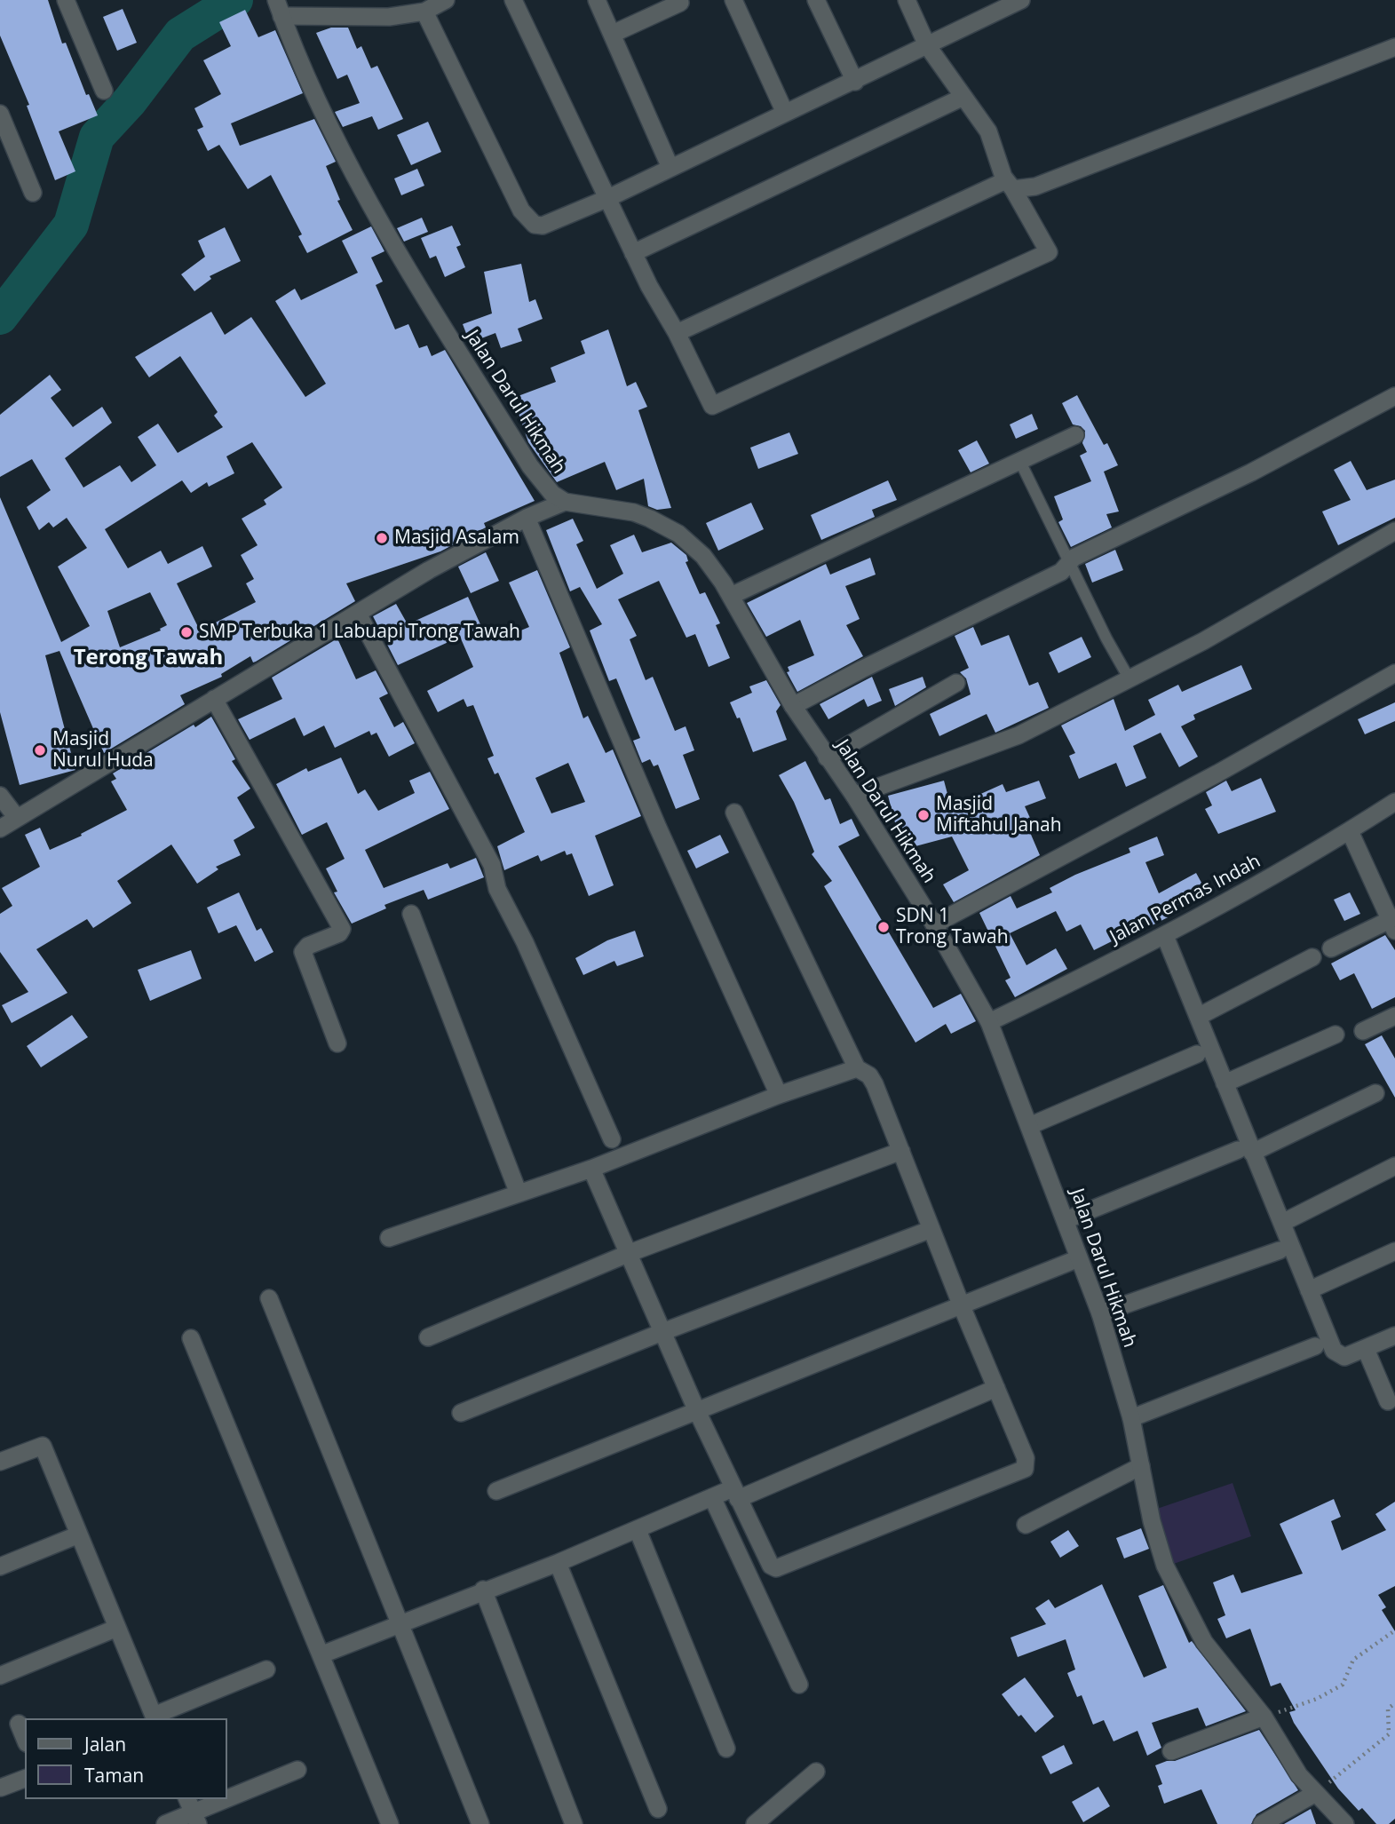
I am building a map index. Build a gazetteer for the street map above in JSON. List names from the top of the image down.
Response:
{
  "streets": {
    "street": ["Jalan Darul Hikmah", "Jalan Permas Indah"]
  },
  "crossings": [
    ["Jalan Darul Hikmah", "Jalan Permas Indah"]
  ],
  "districts": ["Terong Tawah"],
  "places": [
    "Masjid Asalam",
    "SMP Terbuka 1 Labuapi Trong Tawah",
    "Masjid Nurul Huda",
    "Masjid Miftahul Janah",
    "SDN 1 Trong Tawah"
  ],
  "legend": ["Jalan", "Taman"]
}
